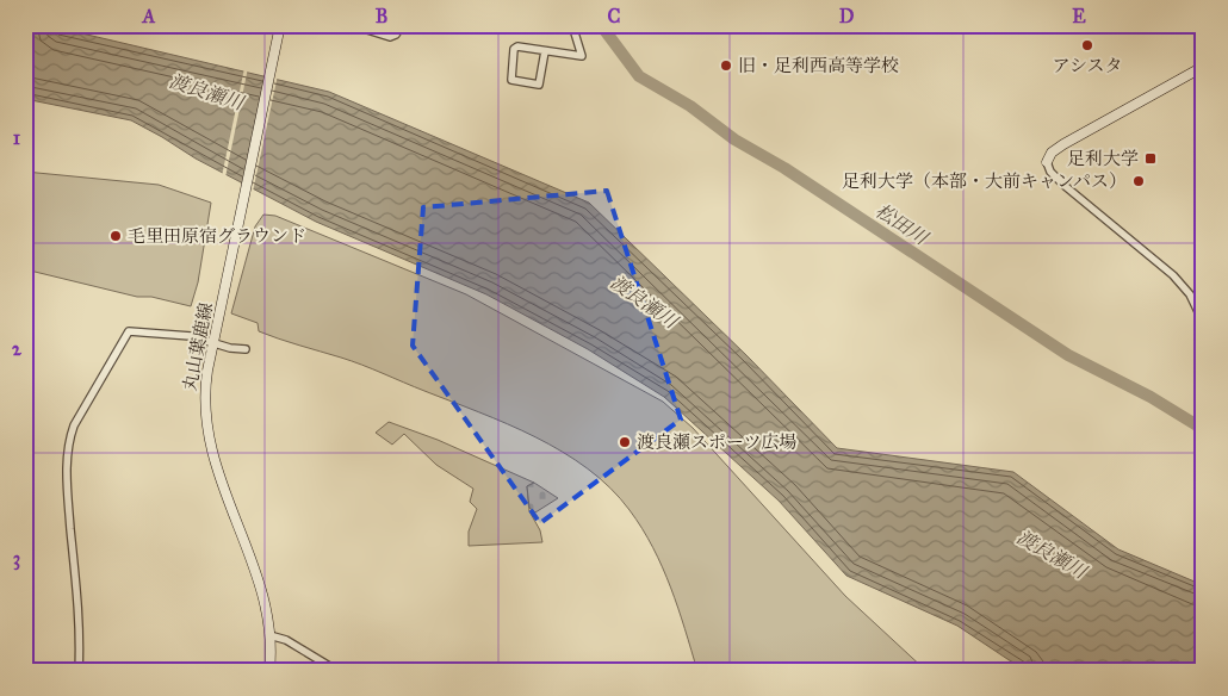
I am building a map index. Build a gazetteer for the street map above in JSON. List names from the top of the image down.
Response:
{
  "streets": {
    "main road": ["丸山葉鹿線"]
  },
  "water": ["渡良瀬川", "松田川"],
  "places": {
    "other": [
      "アシスタ",
      "旧・足利西高等学校",
      "足利大学（本部・大前キャンパス）",
      "毛里田原宿グラウンド",
      "渡良瀬スポーツ広場"
    ],
    "transit": ["足利大学"]
  },
  "grid": {
    "columns": [
      "A",
      "B",
      "C",
      "D",
      "E"
    ],
    "rows": ["1", "2", "3"]
  }
}
